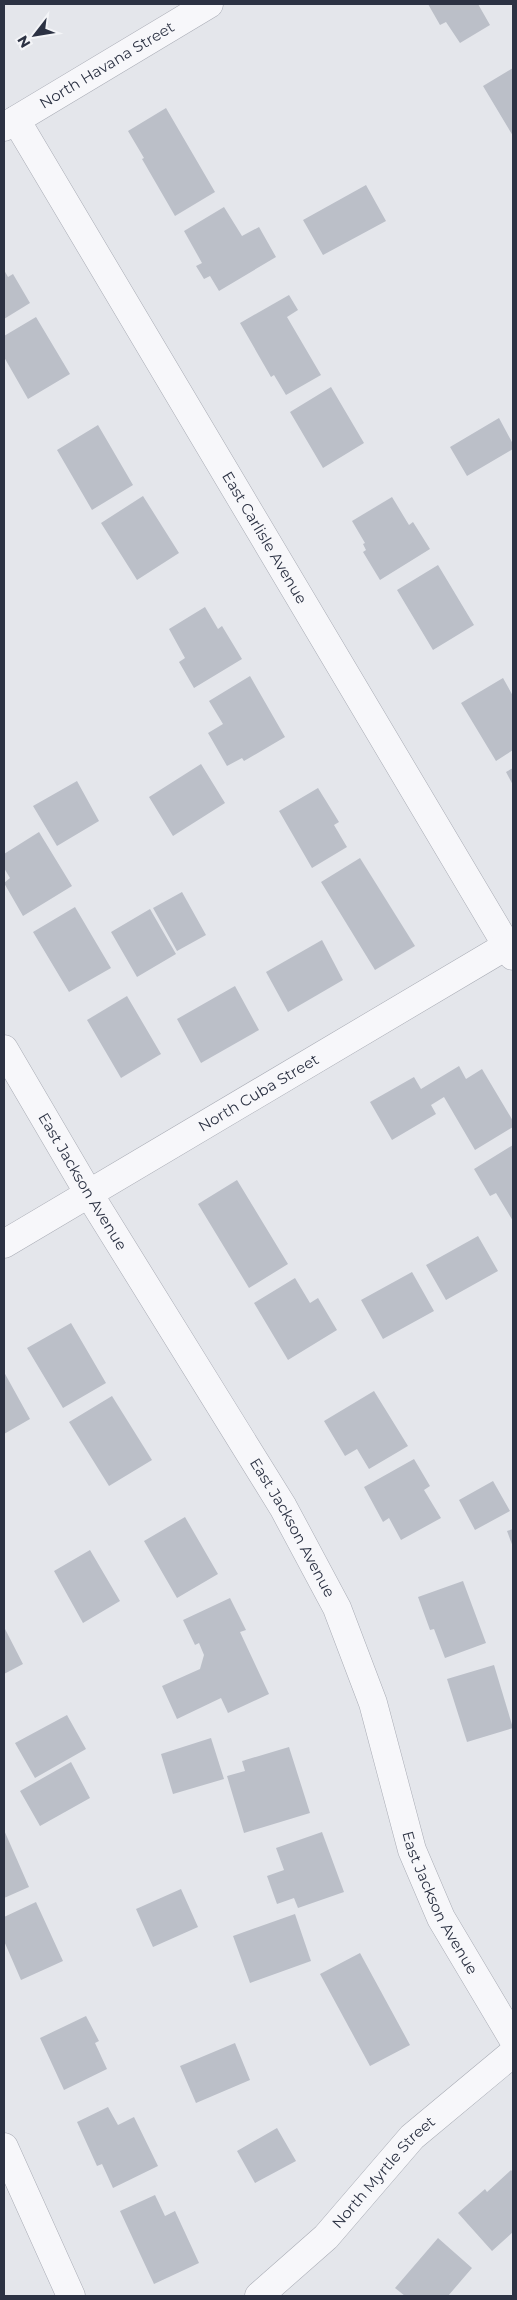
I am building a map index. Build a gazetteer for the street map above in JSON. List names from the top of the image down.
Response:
{
  "streets": {
    "street": [
      "North Havana Street",
      "East Carlisle Avenue",
      "North Cuba Street",
      "East Jackson Avenue",
      "North Myrtle Street"
    ]
  },
  "crossings": [
    ["North Havana Street", "East Carlisle Avenue"],
    ["East Carlisle Avenue", "North Cuba Street"],
    ["North Cuba Street", "East Jackson Avenue"]
  ],
  "north": "bottom left"
}
